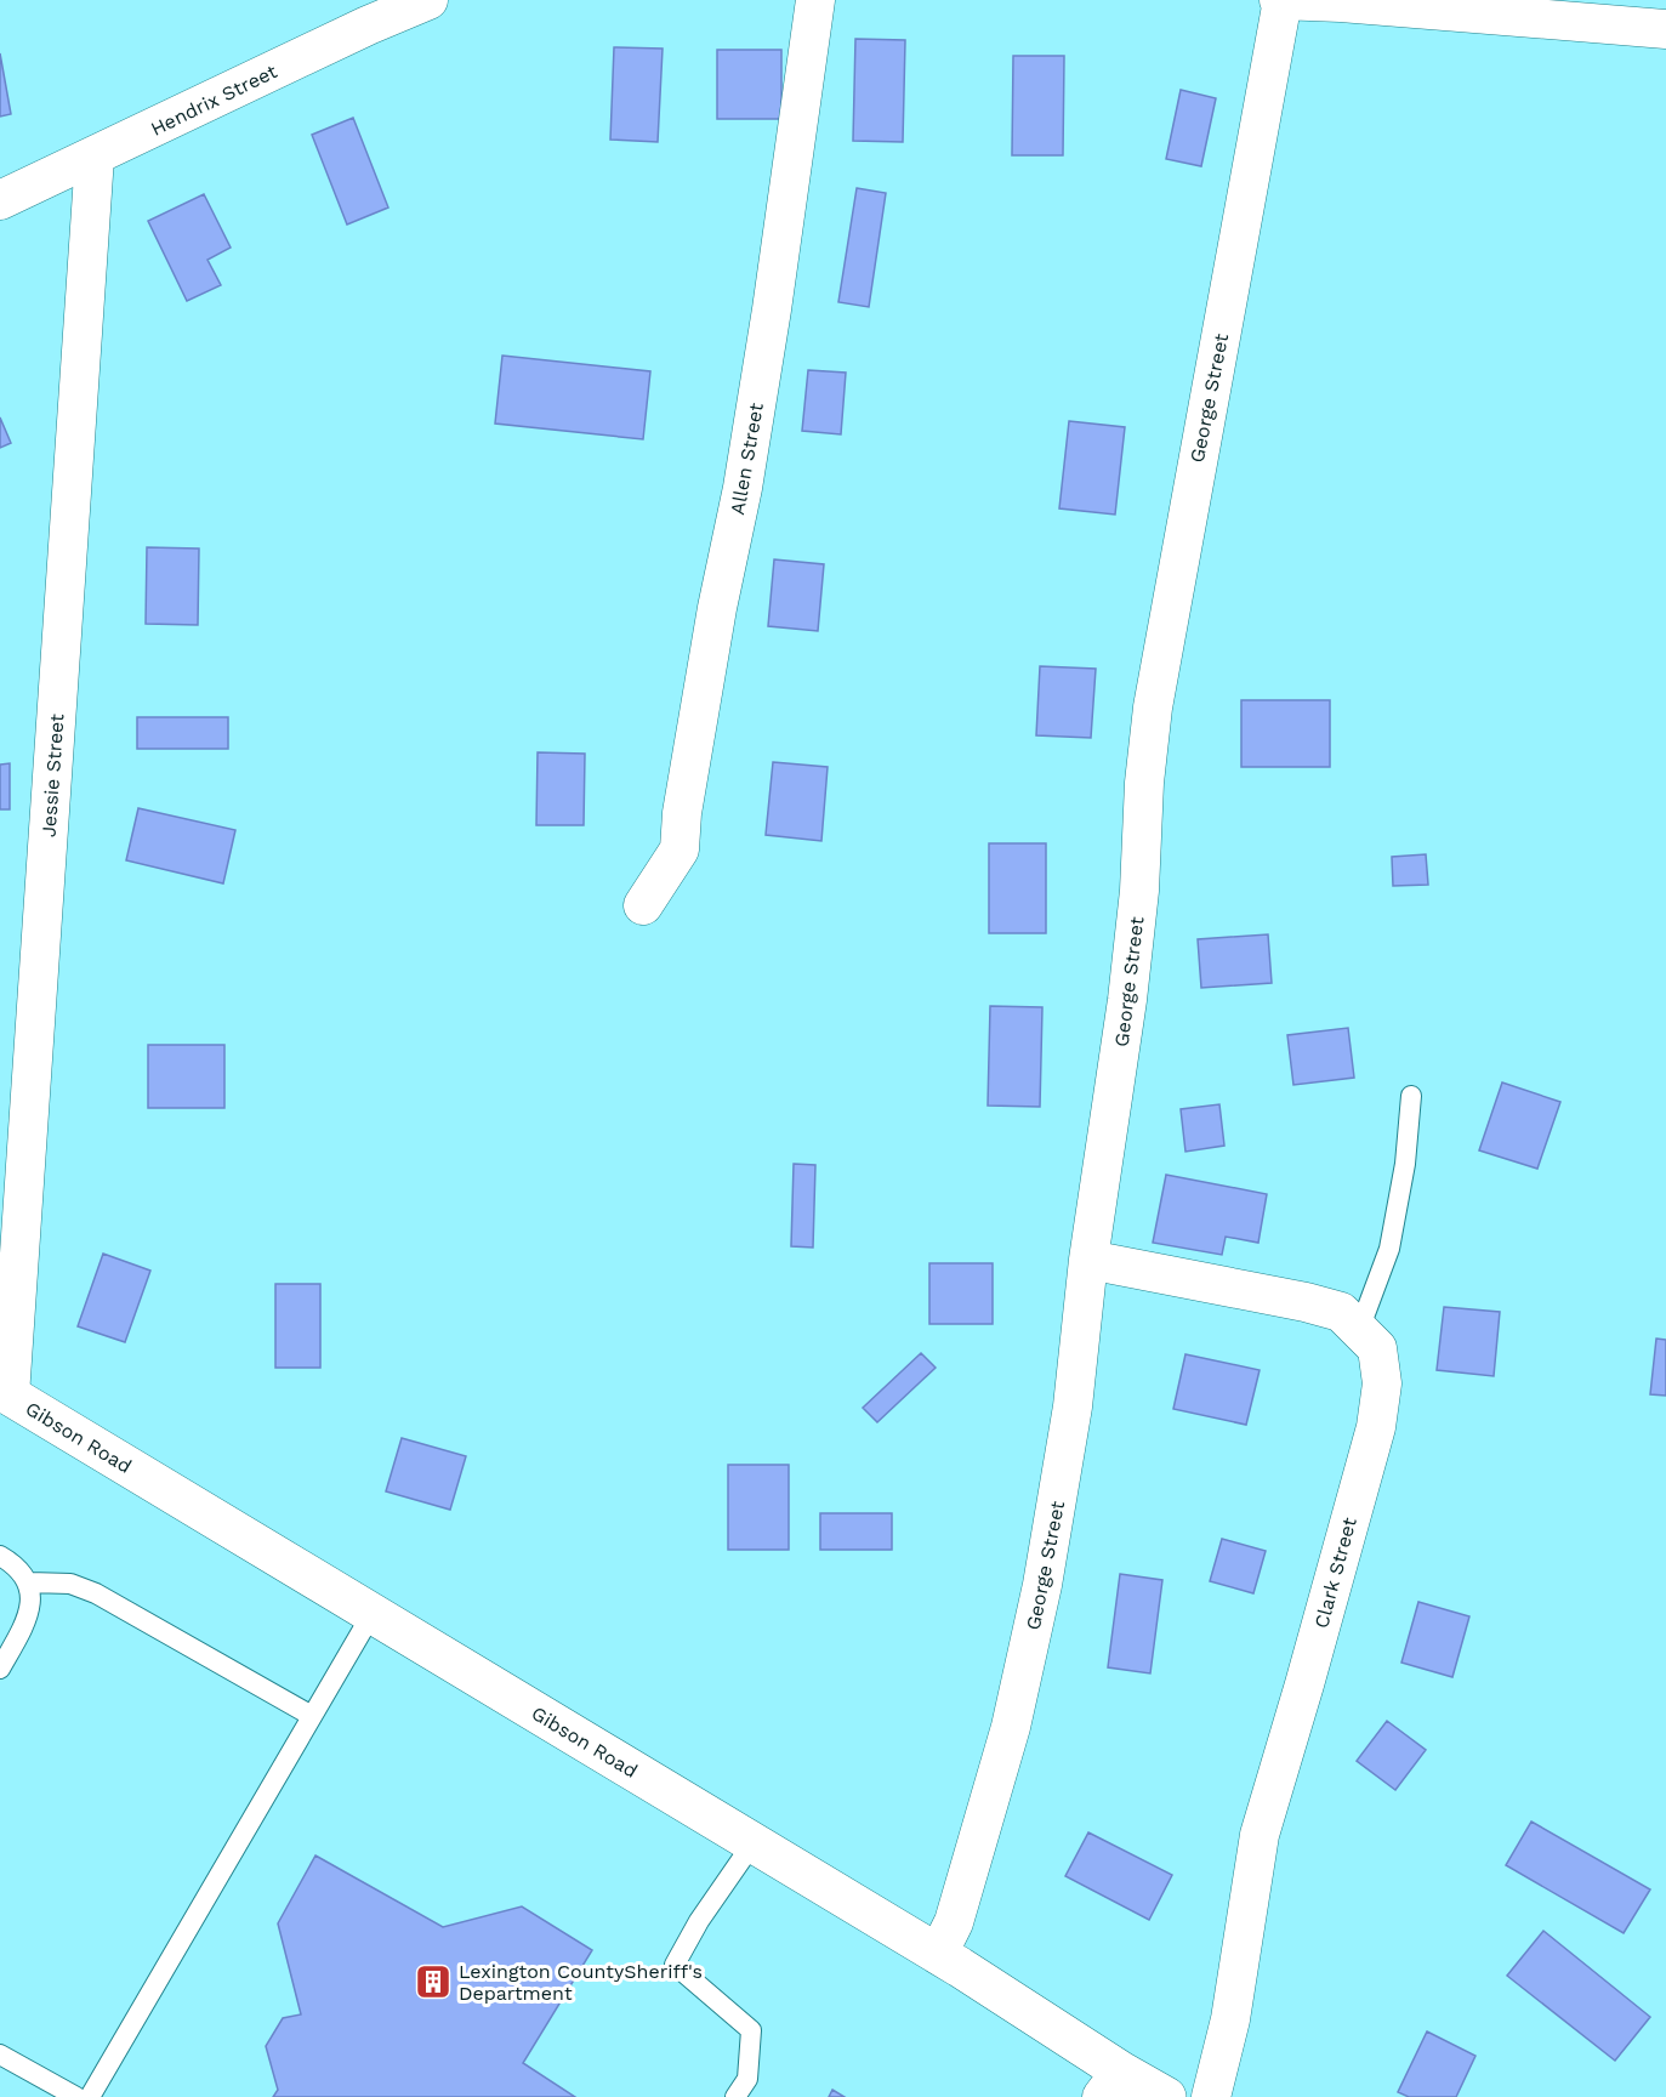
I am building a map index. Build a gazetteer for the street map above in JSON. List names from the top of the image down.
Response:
{
  "streets": {
    "street": [
      "Hendrix Street",
      "George Street",
      "Allen Street",
      "Jessie Street",
      "Gibson Road",
      "Clark Street"
    ]
  },
  "crossings": [
    ["Hendrix Street", "Jessie Street"],
    ["George Street", "Gibson Road"],
    ["George Street", "Clark Street"],
    ["Jessie Street", "Gibson Road"]
  ],
  "places": {
    "building": ["Lexington CountySheriff's Department"]
  }
}
